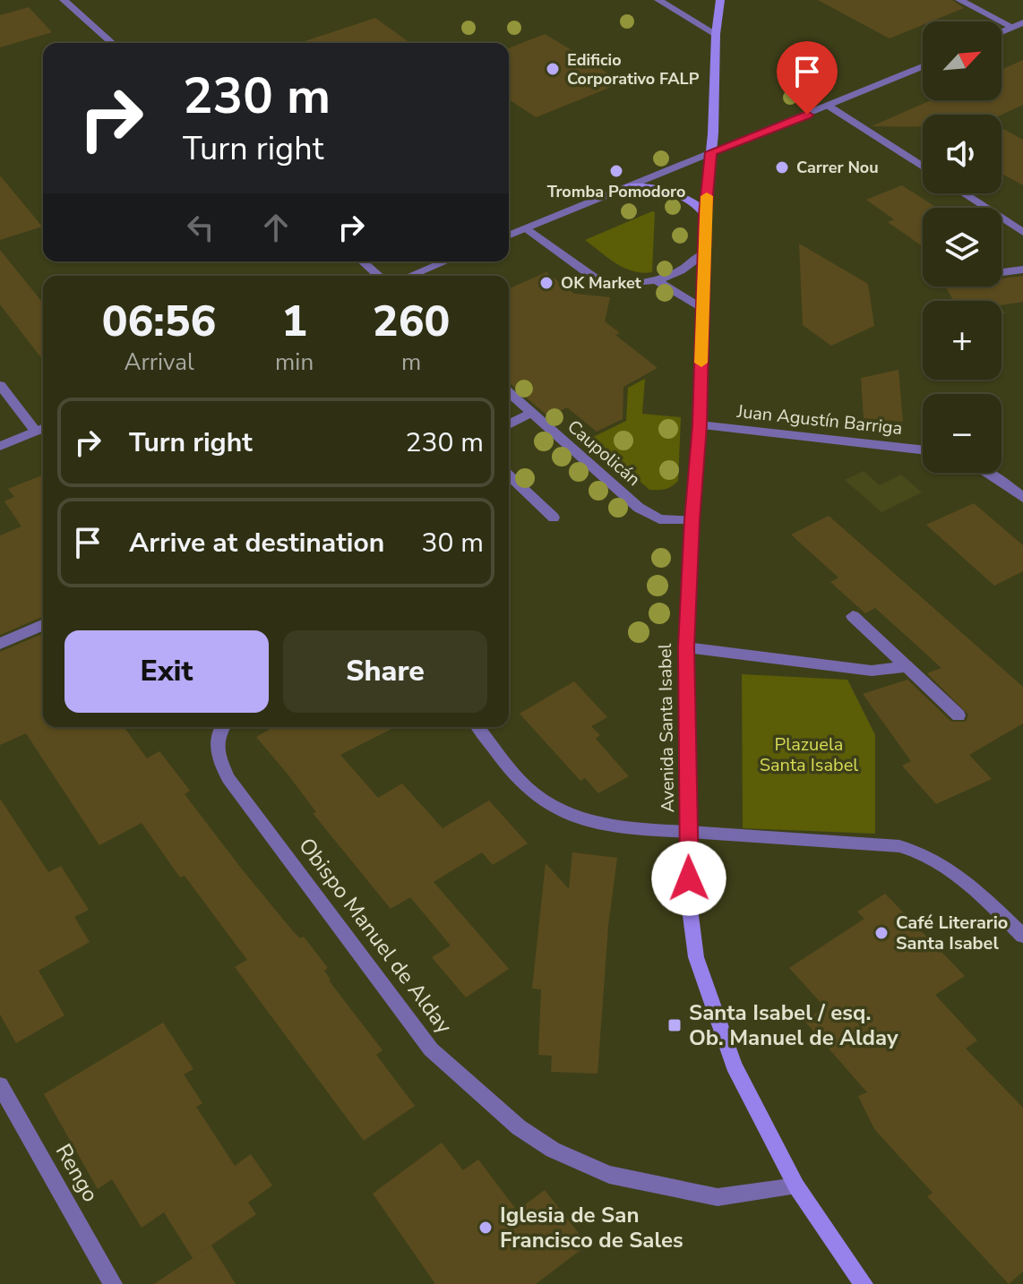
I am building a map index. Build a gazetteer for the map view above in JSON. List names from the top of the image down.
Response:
{
  "streets": {
    "main road": ["Avenida Santa Isabel"],
    "street": [
      "Juan Agustín Barriga",
      "Caupolicán",
      "Obispo Manuel de Alday",
      "Rengo"
    ]
  },
  "crossings": [
    ["Juan Agustín Barriga", "Avenida Santa Isabel"],
    ["Caupolicán", "Avenida Santa Isabel"],
    ["Avenida Santa Isabel", "Obispo Manuel de Alday"]
  ],
  "parks": ["Plazuela Santa Isabel"],
  "places": {
    "other": [
      "Edificio Corporativo FALP",
      "Carrer Nou",
      "Tromba Pomodoro",
      "OK Market",
      "Café Literario Santa Isabel",
      "Iglesia de San Francisco de Sales"
    ],
    "transit": ["Santa Isabel / esq. Ob. Manuel de Alday"]
  },
  "north": "top right",
  "page": {
    "map_buttons": ["+", "−"],
    "turn": ["230 m", "Turn right"],
    "eta": [
      "06:56",
      "Arrival",
      "1",
      "min",
      "260",
      "m"
    ],
    "list": [
      {
        "name": "Turn right",
        "value": "230 m"
      },
      {
        "name": "Arrive at destination",
        "value": "30 m"
      }
    ],
    "buttons": ["Exit", "Share"]
  }
}
